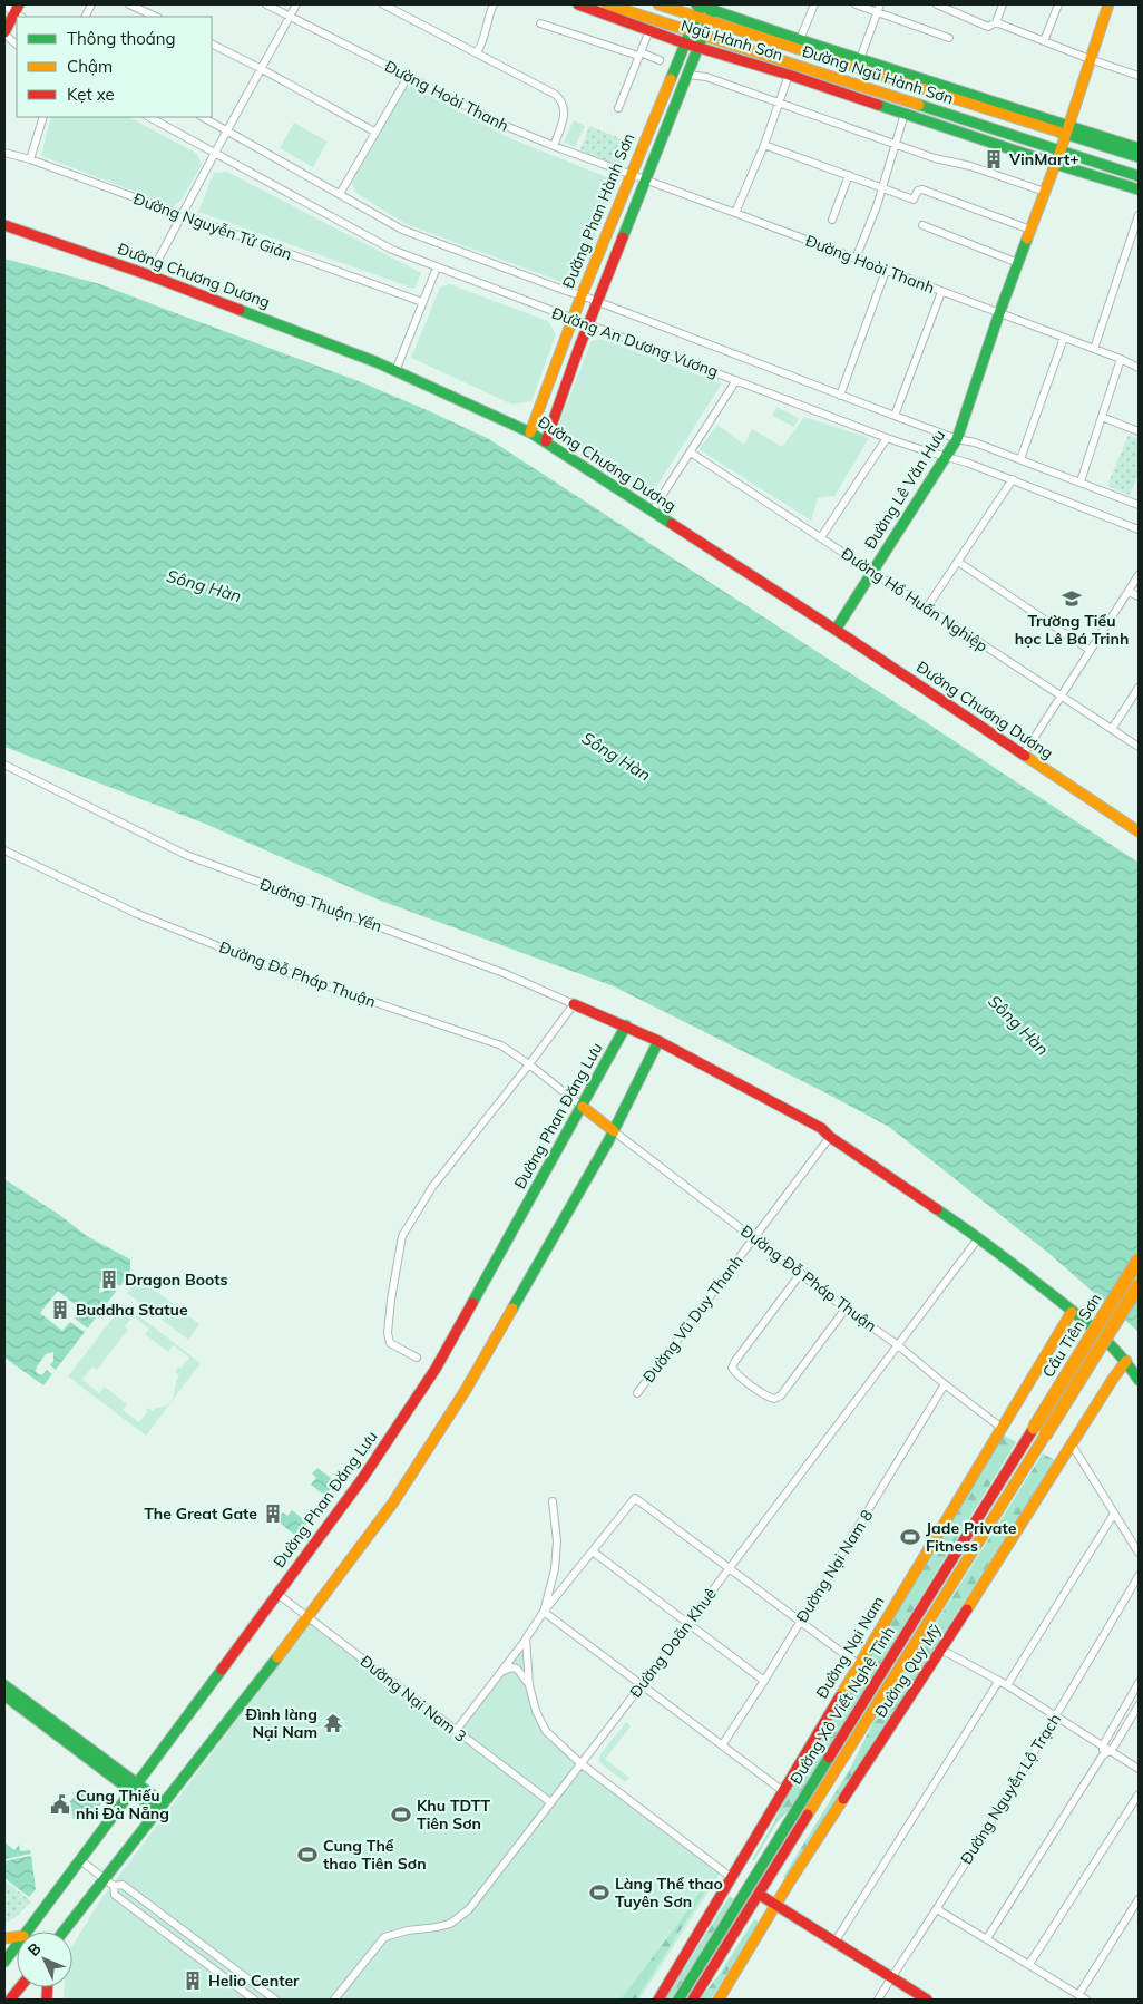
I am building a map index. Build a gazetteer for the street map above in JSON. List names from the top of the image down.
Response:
{
  "streets": {
    "main road": [
      "Ngũ Hành Sơn",
      "Đường Ngũ Hành Sơn",
      "Đường Phan Hành Sơn",
      "Đường Chương Dương",
      "Đường Lê Văn Hưu",
      "Đường Phan Đăng Lưu",
      "Cầu Tiên Sơn",
      "Đường Nại Nam",
      "Đường Quy Mỹ",
      "Đường Xô Viết Nghệ Tĩnh"
    ],
    "street": [
      "Đường Hoài Thanh",
      "Đường Nguyễn Tử Giản",
      "Đường An Dương Vương",
      "Đường Hồ Huấn Nghiệp",
      "Đường Thuận Yến",
      "Đường Đỗ Pháp Thuận",
      "Đường Vũ Duy Thanh",
      "Đường Nại Nam 8",
      "Đường Doãn Khuê",
      "Đường Nại Nam 3",
      "Đường Nguyễn Lộ Trạch"
    ]
  },
  "crossings": [
    ["Ngũ Hành Sơn", "Đường Ngũ Hành Sơn"],
    ["Ngũ Hành Sơn", "Đường Phan Hành Sơn"],
    ["Đường Ngũ Hành Sơn", "Đường Hoài Thanh"],
    ["Đường Ngũ Hành Sơn", "Đường Phan Hành Sơn"],
    ["Đường Ngũ Hành Sơn", "Đường Lê Văn Hưu"],
    ["Đường Hoài Thanh", "Đường Phan Hành Sơn"],
    ["Đường Hoài Thanh", "Đường Lê Văn Hưu"],
    ["Đường Phan Hành Sơn", "Đường Chương Dương"],
    ["Đường Phan Hành Sơn", "Đường An Dương Vương"],
    ["Đường Chương Dương", "Đường Lê Văn Hưu"],
    ["Đường An Dương Vương", "Đường Lê Văn Hưu"],
    ["Đường Lê Văn Hưu", "Đường Hồ Huấn Nghiệp"],
    ["Đường Đỗ Pháp Thuận", "Đường Phan Đăng Lưu"],
    ["Đường Đỗ Pháp Thuận", "Đường Vũ Duy Thanh"],
    ["Đường Đỗ Pháp Thuận", "Đường Nại Nam 8"],
    ["Đường Đỗ Pháp Thuận", "Đường Doãn Khuê"],
    ["Đường Đỗ Pháp Thuận", "Đường Nại Nam"],
    ["Đường Phan Đăng Lưu", "Đường Nại Nam 3"],
    ["Cầu Tiên Sơn", "Đường Xô Viết Nghệ Tĩnh"],
    ["Đường Doãn Khuê", "Đường Nại Nam 3"]
  ],
  "water": ["Sông Hàn"],
  "places": {
    "building": [
      "VinMart+",
      "Dragon Boots",
      "Buddha Statue",
      "The Great Gate",
      "Helio Center"
    ],
    "school or university": ["Trường Tiểu học Lê Bá Trinh"],
    "sports": [
      "Jade Private Fitness",
      "Khu TDTT Tiên Sơn",
      "Cung Thể thao Tiên Sơn",
      "Làng Thể thao Tuyên Sơn"
    ],
    "temple": ["Đình làng Nại Nam"],
    "public building": ["Cung Thiếu nhi Đà Nẵng"]
  },
  "legend": ["Thông thoáng", "Chậm", "Kẹt xe"],
  "north": "top left"
}
